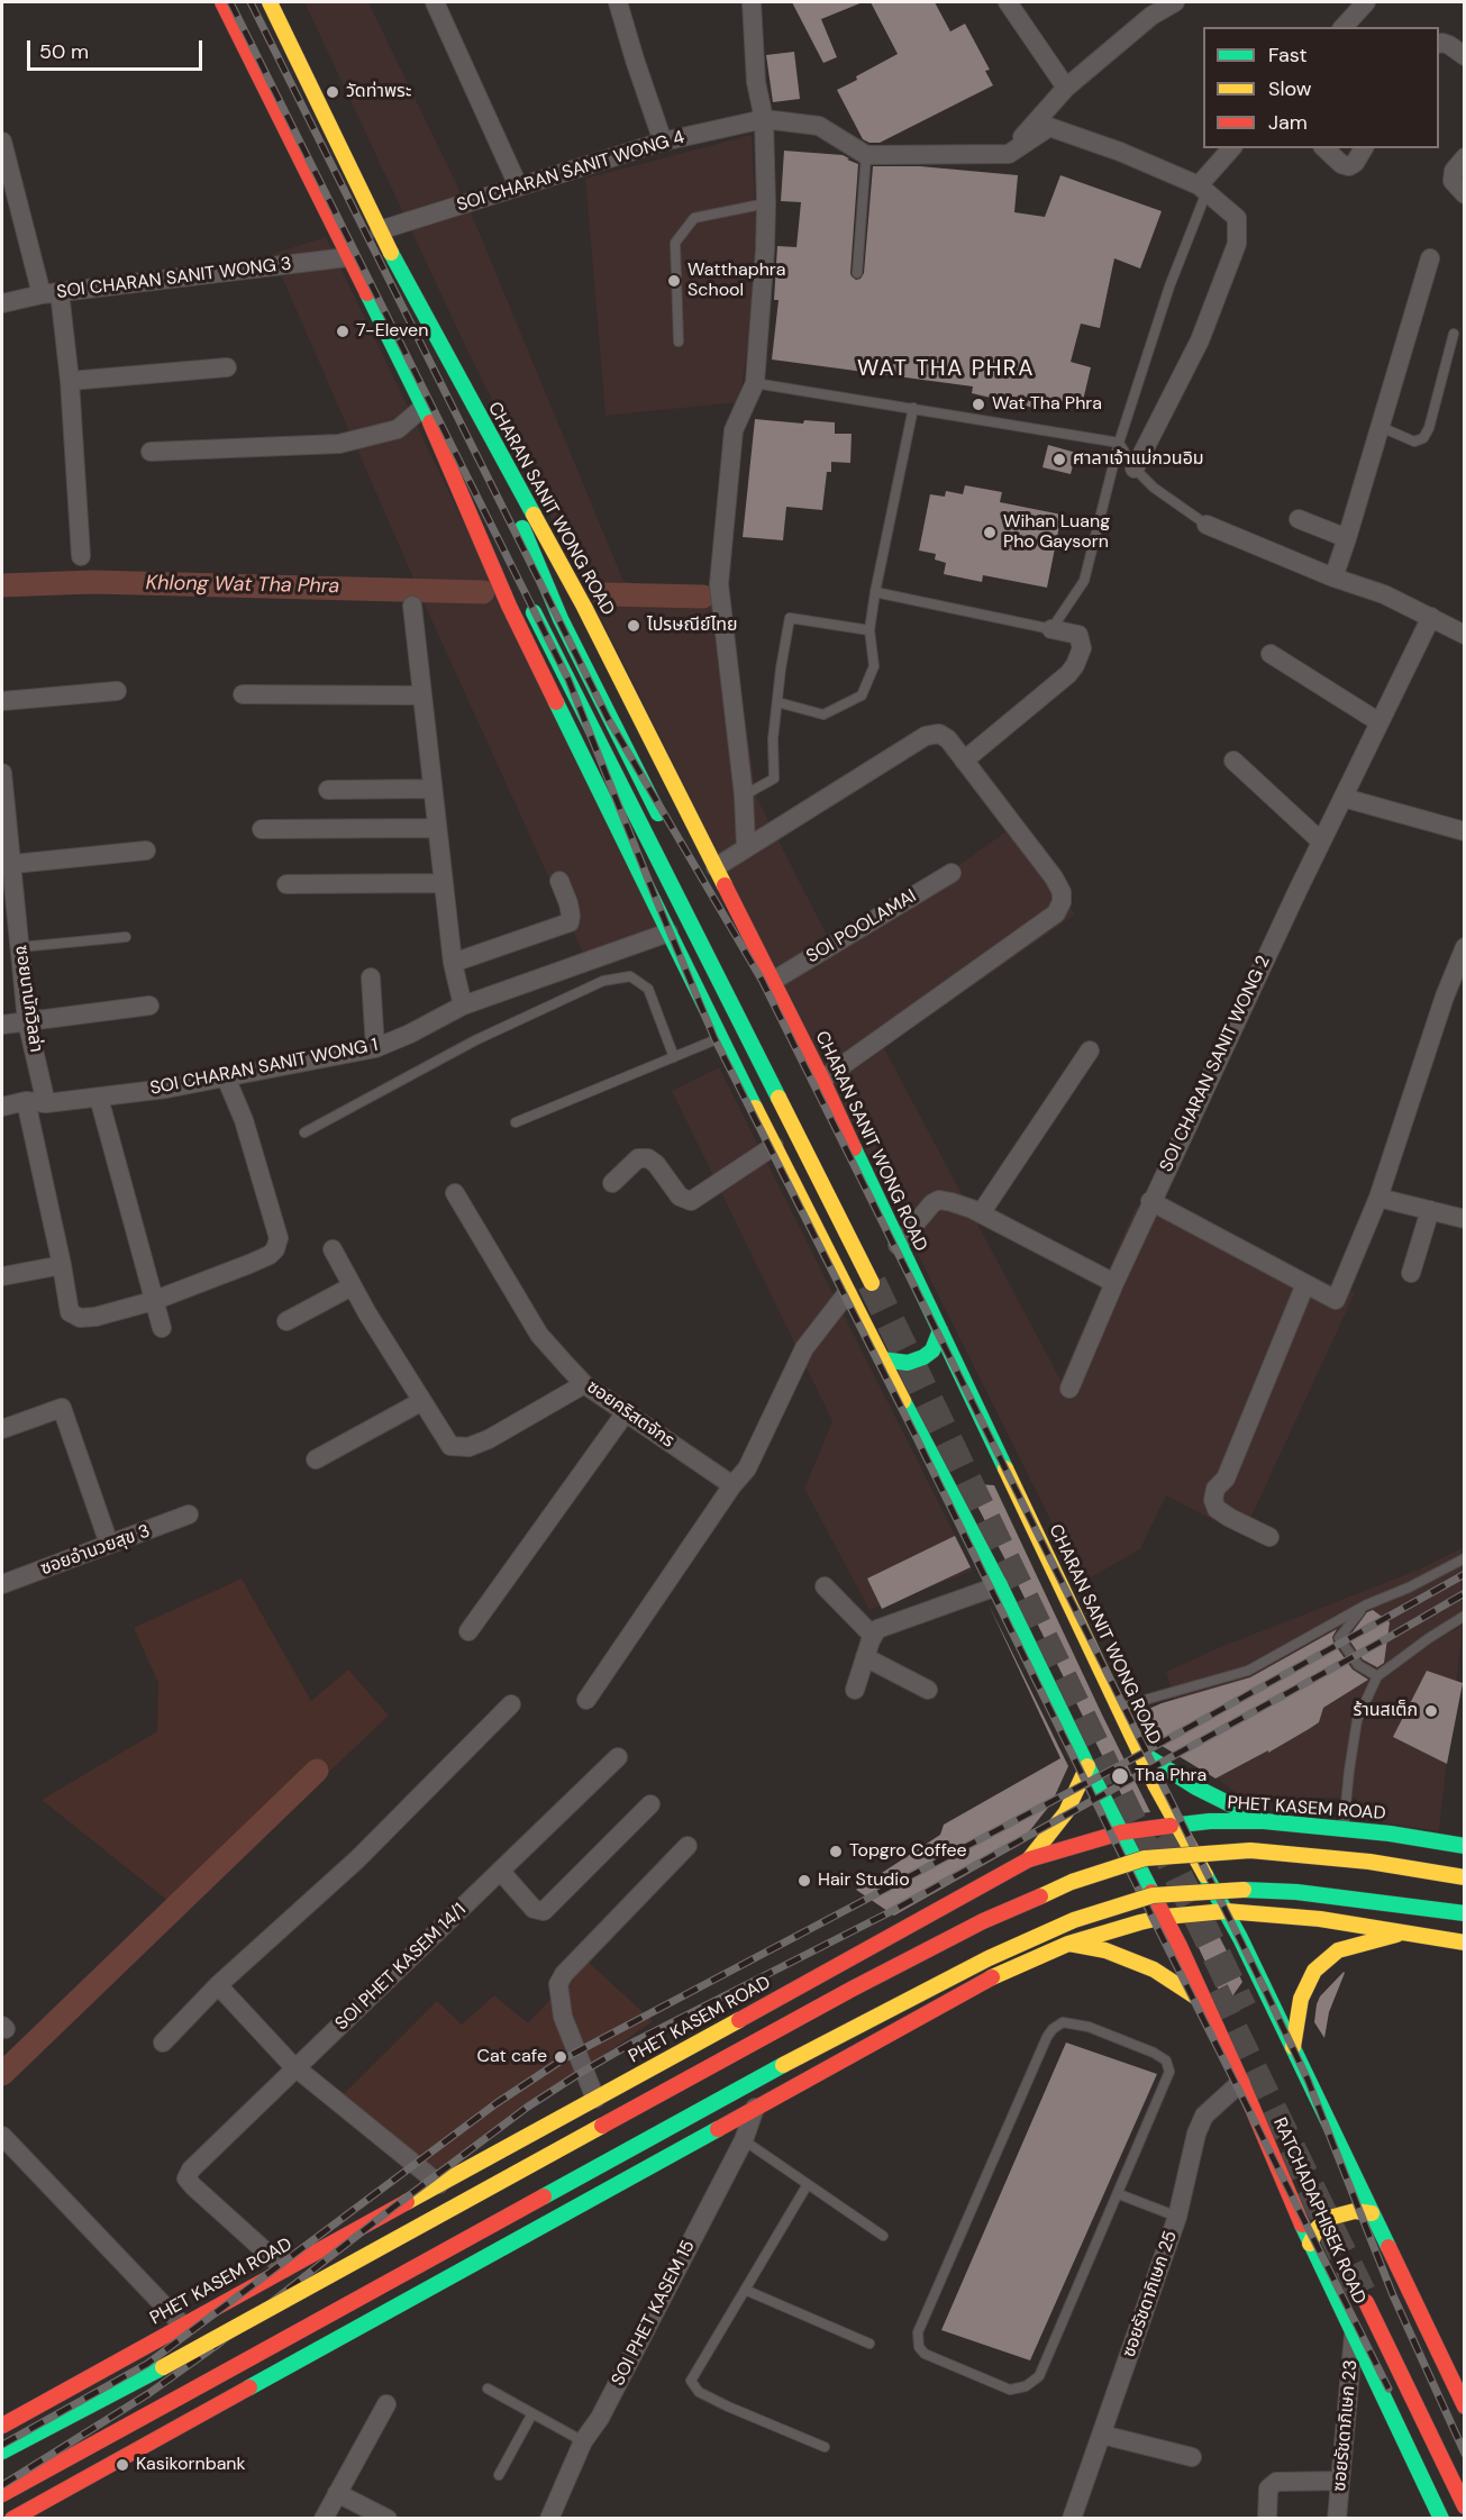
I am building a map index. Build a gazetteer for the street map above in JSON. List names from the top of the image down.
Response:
{
  "streets": {
    "main road": ["CHARAN SANIT WONG ROAD", "PHET KASEM ROAD", "RATCHADAPHISEK ROAD"],
    "street": [
      "SOI CHARAN SANIT WONG 4",
      "SOI CHARAN SANIT WONG 3",
      "SOI POOLAMAI",
      "ซอยนานักวิลล่า",
      "SOI CHARAN SANIT WONG 2",
      "SOI CHARAN SANIT WONG 1",
      "ซอยคริสตจักร",
      "ซอยอำนวยสุข 3",
      "SOI PHET KASEM 14/1",
      "ซอยรัชดาภิเษก 25",
      "SOI PHET KASEM 15",
      "ซอยรัชดาภิเษก 23"
    ]
  },
  "crossings": [
    ["SOI CHARAN SANIT WONG 4", "CHARAN SANIT WONG ROAD"],
    ["CHARAN SANIT WONG ROAD", "SOI POOLAMAI"],
    ["CHARAN SANIT WONG ROAD", "PHET KASEM ROAD"],
    ["ซอยนานักวิลล่า", "SOI CHARAN SANIT WONG 1"],
    ["PHET KASEM ROAD", "SOI PHET KASEM 14/1"],
    ["RATCHADAPHISEK ROAD", "ซอยรัชดาภิเษก 25"],
    ["RATCHADAPHISEK ROAD", "ซอยรัชดาภิเษก 23"]
  ],
  "districts": ["WAT THA PHRA"],
  "water": ["Khlong Wat Tha Phra"],
  "places": [
    "วัดท่าพระ",
    "Watthaphra School",
    "7-Eleven",
    "Wat Tha Phra",
    "ศาลาเจ้าแม่กวนอิม",
    "Wihan Luang Pho Gaysorn",
    "ไปรษณีย์ไทย",
    "ร้านสเต็ก",
    "Tha Phra",
    "Topgro Coffee",
    "Hair Studio",
    "Cat cafe",
    "Kasikornbank"
  ],
  "legend": ["Fast", "Slow", "Jam"],
  "scale_bar": "50 m"
}
